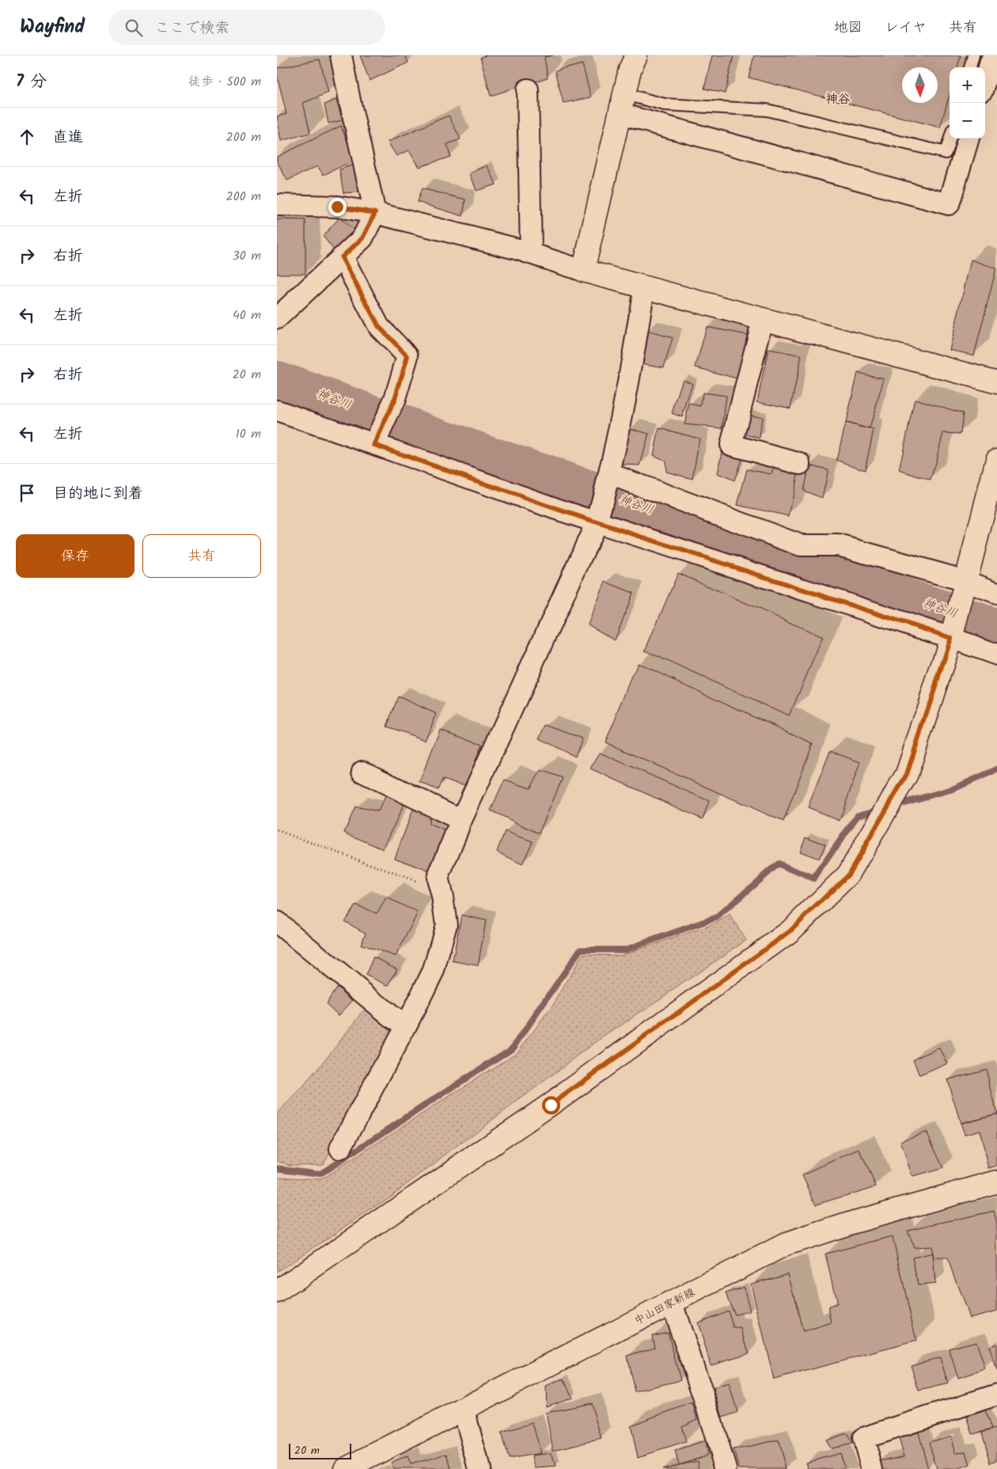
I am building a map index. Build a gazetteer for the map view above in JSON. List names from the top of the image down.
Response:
{
  "streets": {
    "street": ["中山田家新線"]
  },
  "districts": ["神谷"],
  "water": ["神谷川"],
  "scale_bar": "20 m",
  "north": "bottom",
  "page": {
    "header": "Wayfind",
    "search": "ここで検索",
    "nav": ["地図", "レイヤ", "共有"],
    "heading": ["7 分", "徒歩 · 500 m"],
    "map_buttons": ["+", "−"],
    "list": [
      ["直進", "200 m"],
      ["左折", "200 m"],
      ["右折", "30 m"],
      ["左折", "40 m"],
      ["右折", "20 m"],
      ["左折", "10 m"],
      "目的地に到着"
    ],
    "buttons": ["保存", "共有"],
    "scale": "20 m"
  }
}
